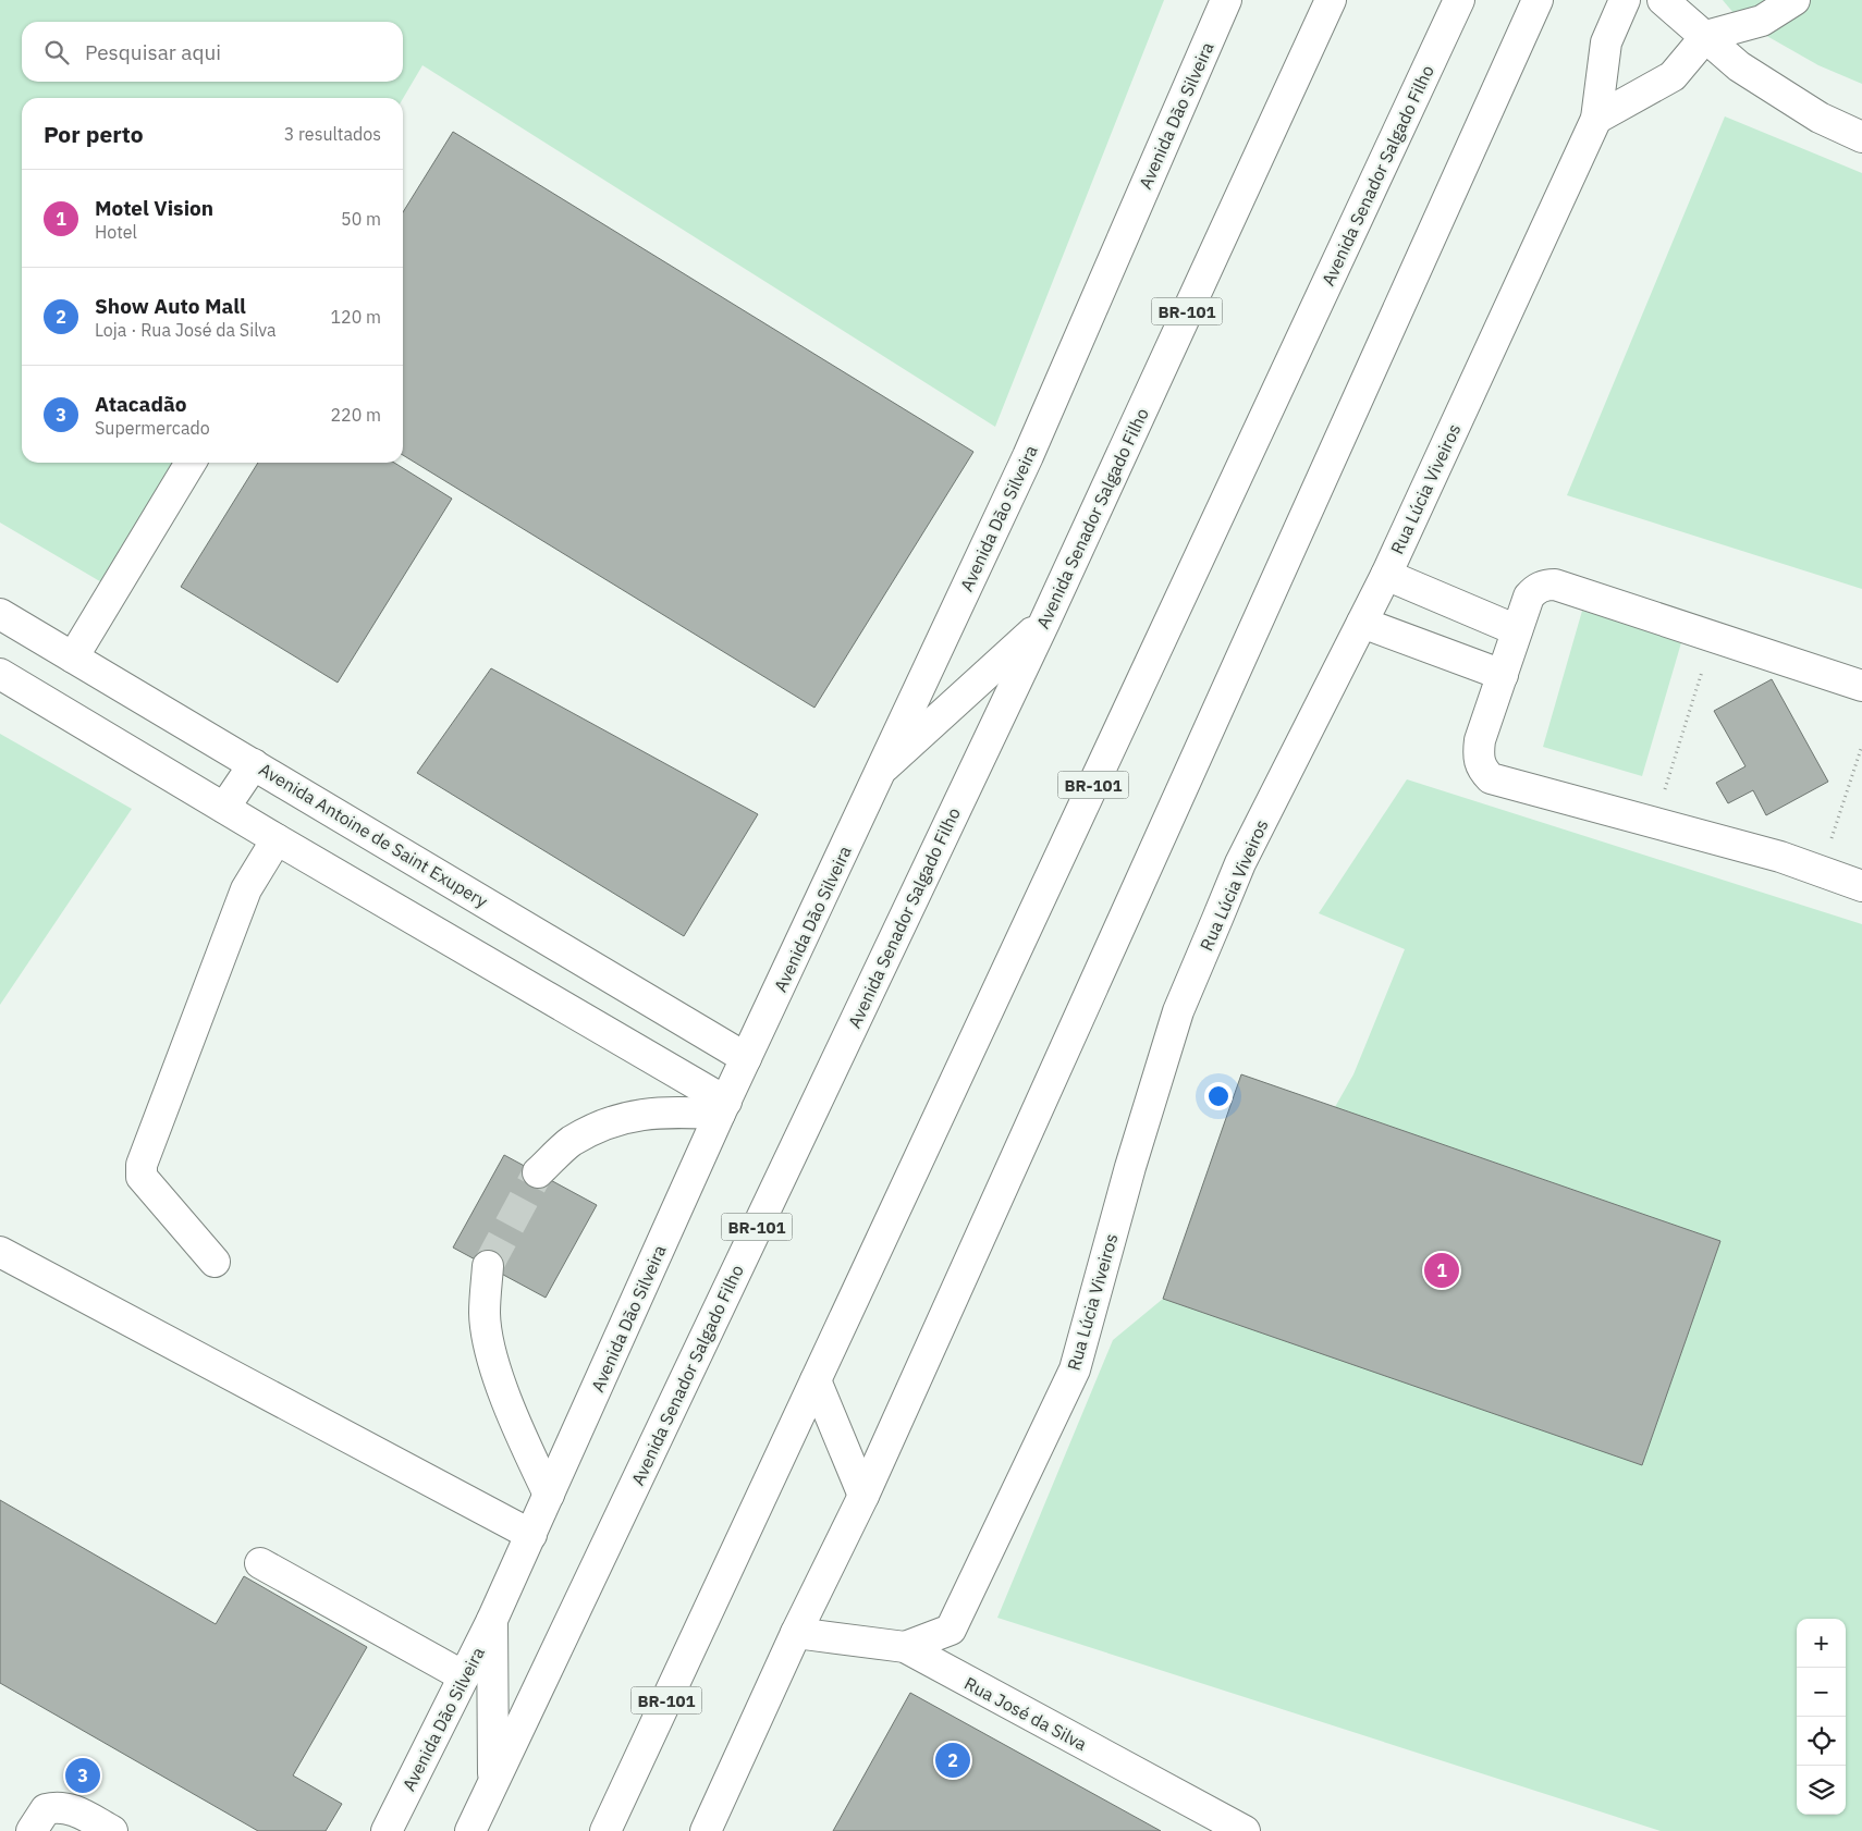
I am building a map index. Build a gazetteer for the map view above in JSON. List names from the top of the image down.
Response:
{
  "streets": {
    "main road": [
      "Avenida Dão Silveira",
      "Avenida Senador Salgado Filho",
      "BR-101",
      "Rua Lúcia Viveiros",
      "Avenida Antoine de Saint Exupery",
      "Rua José da Silva"
    ]
  },
  "crossings": [
    ["Avenida Dão Silveira", "Avenida Antoine de Saint Exupery"],
    ["Rua Lúcia Viveiros", "Rua José da Silva"]
  ],
  "page": {
    "search": "Pesquisar aqui",
    "heading": ["Por perto", "3 resultados"],
    "list": [
      {
        "mark": "1",
        "name": "Motel Vision",
        "note": "Hotel",
        "value": "50 m"
      },
      {
        "mark": "2",
        "name": "Show Auto Mall",
        "note": "Loja · Rua José da Silva",
        "value": "120 m"
      },
      {
        "mark": "3",
        "name": "Atacadão",
        "note": "Supermercado",
        "value": "220 m"
      }
    ],
    "pins": ["1", "2", "3"],
    "map_buttons": ["+", "−"]
  }
}
